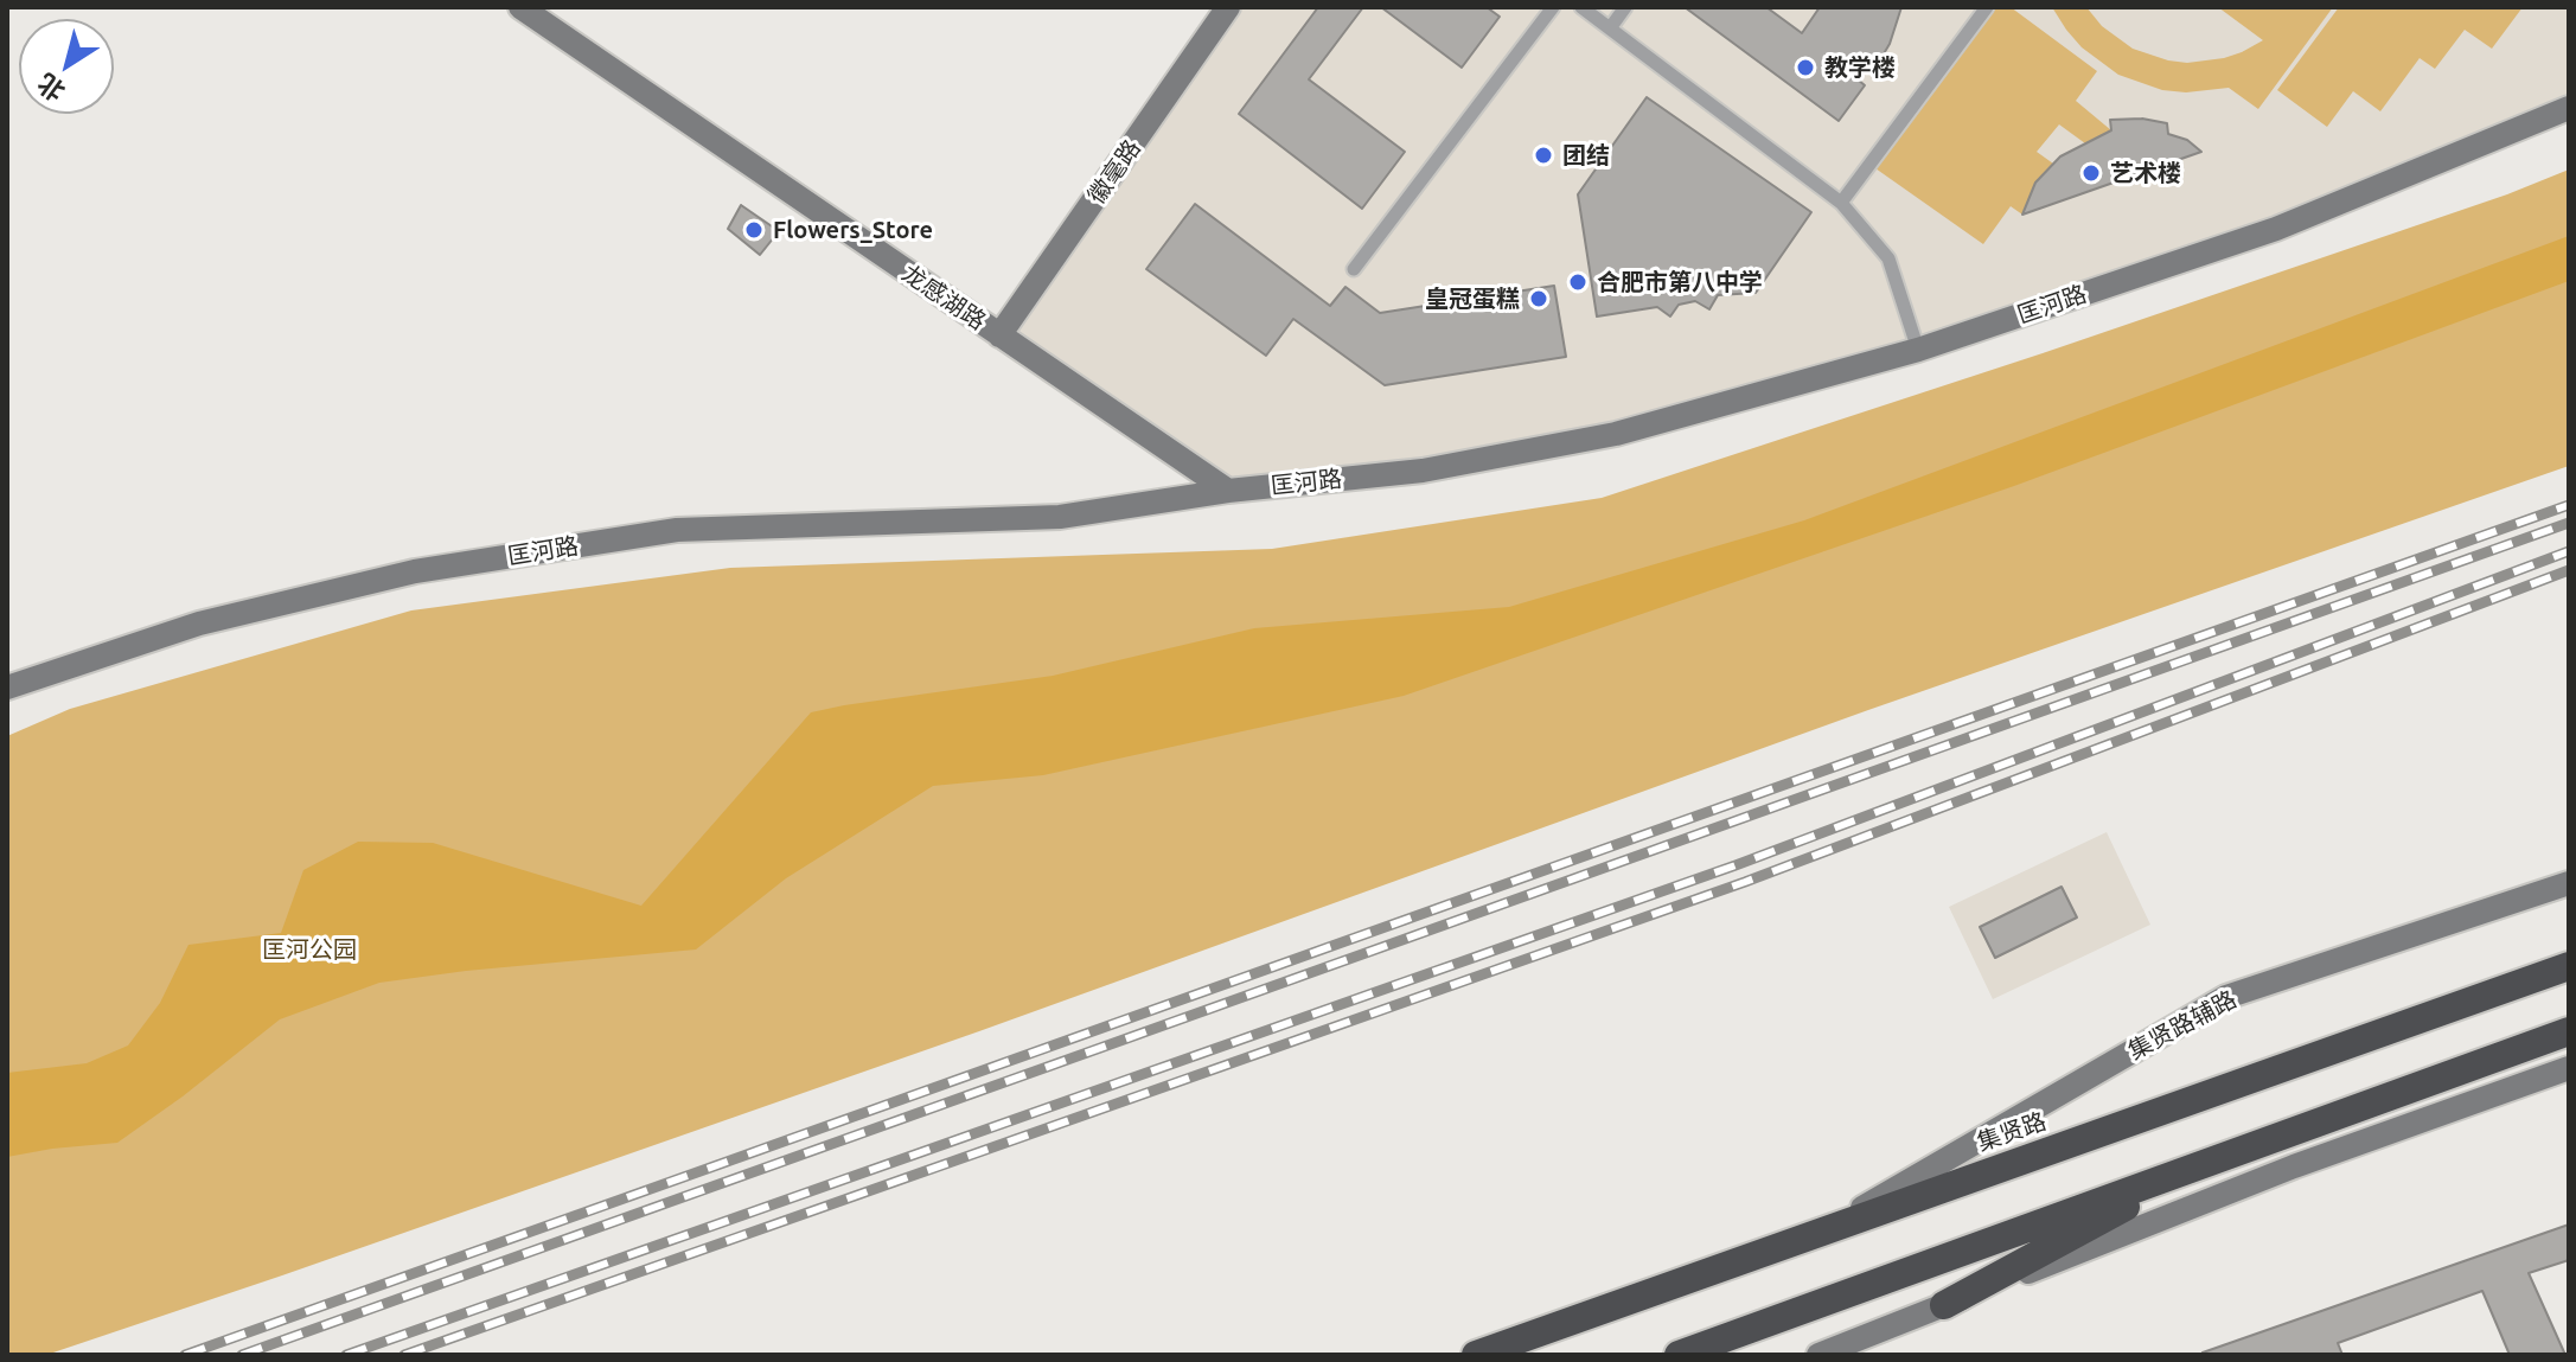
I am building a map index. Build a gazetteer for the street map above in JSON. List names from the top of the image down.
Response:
{
  "streets": {
    "highway": ["集贤路"],
    "street": [
      "徽毫路",
      "龙感湖路",
      "匡河路",
      "集贤路辅路"
    ]
  },
  "crossings": [
    ["徽毫路", "龙感湖路"],
    ["龙感湖路", "匡河路"],
    ["集贤路辅路", "集贤路"]
  ],
  "parks": ["匡河公园"],
  "places": [
    "教学楼",
    "团结",
    "艺术楼",
    "Flowers_Store",
    "合肥市第八中学",
    "皇冠蛋糕"
  ],
  "north": "bottom left"
}
